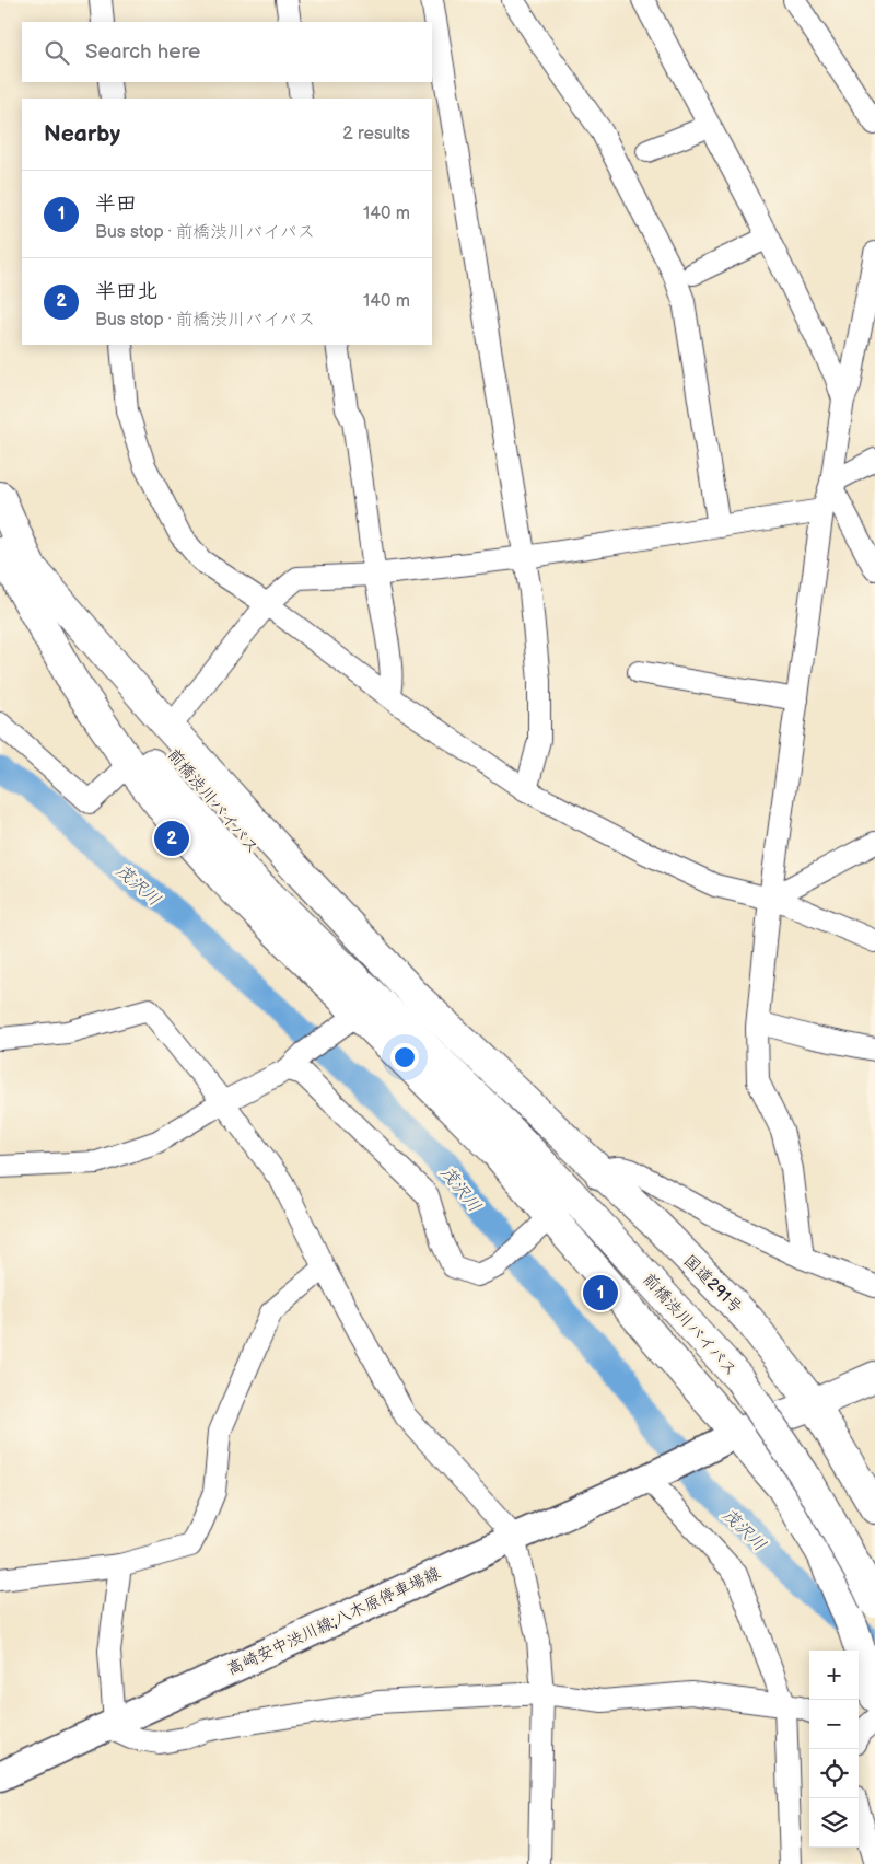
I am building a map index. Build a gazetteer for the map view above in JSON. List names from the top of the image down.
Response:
{
  "streets": {
    "highway": ["前橋渋川バイパス", "国道291号"],
    "main road": ["高崎安中渋川線;八木原停車場線"]
  },
  "crossings": [
    ["前橋渋川バイパス", "国道291号"]
  ],
  "water": ["茂沢川"],
  "page": {
    "search": "Search here",
    "heading": ["Nearby", "2 results"],
    "list": [
      {
        "mark": "1",
        "name": "半田",
        "note": "Bus stop · 前橋渋川バイパス",
        "value": "140 m"
      },
      {
        "mark": "2",
        "name": "半田北",
        "note": "Bus stop · 前橋渋川バイパス",
        "value": "140 m"
      }
    ],
    "pins": ["2", "1"],
    "map_buttons": ["+", "−"]
  }
}
